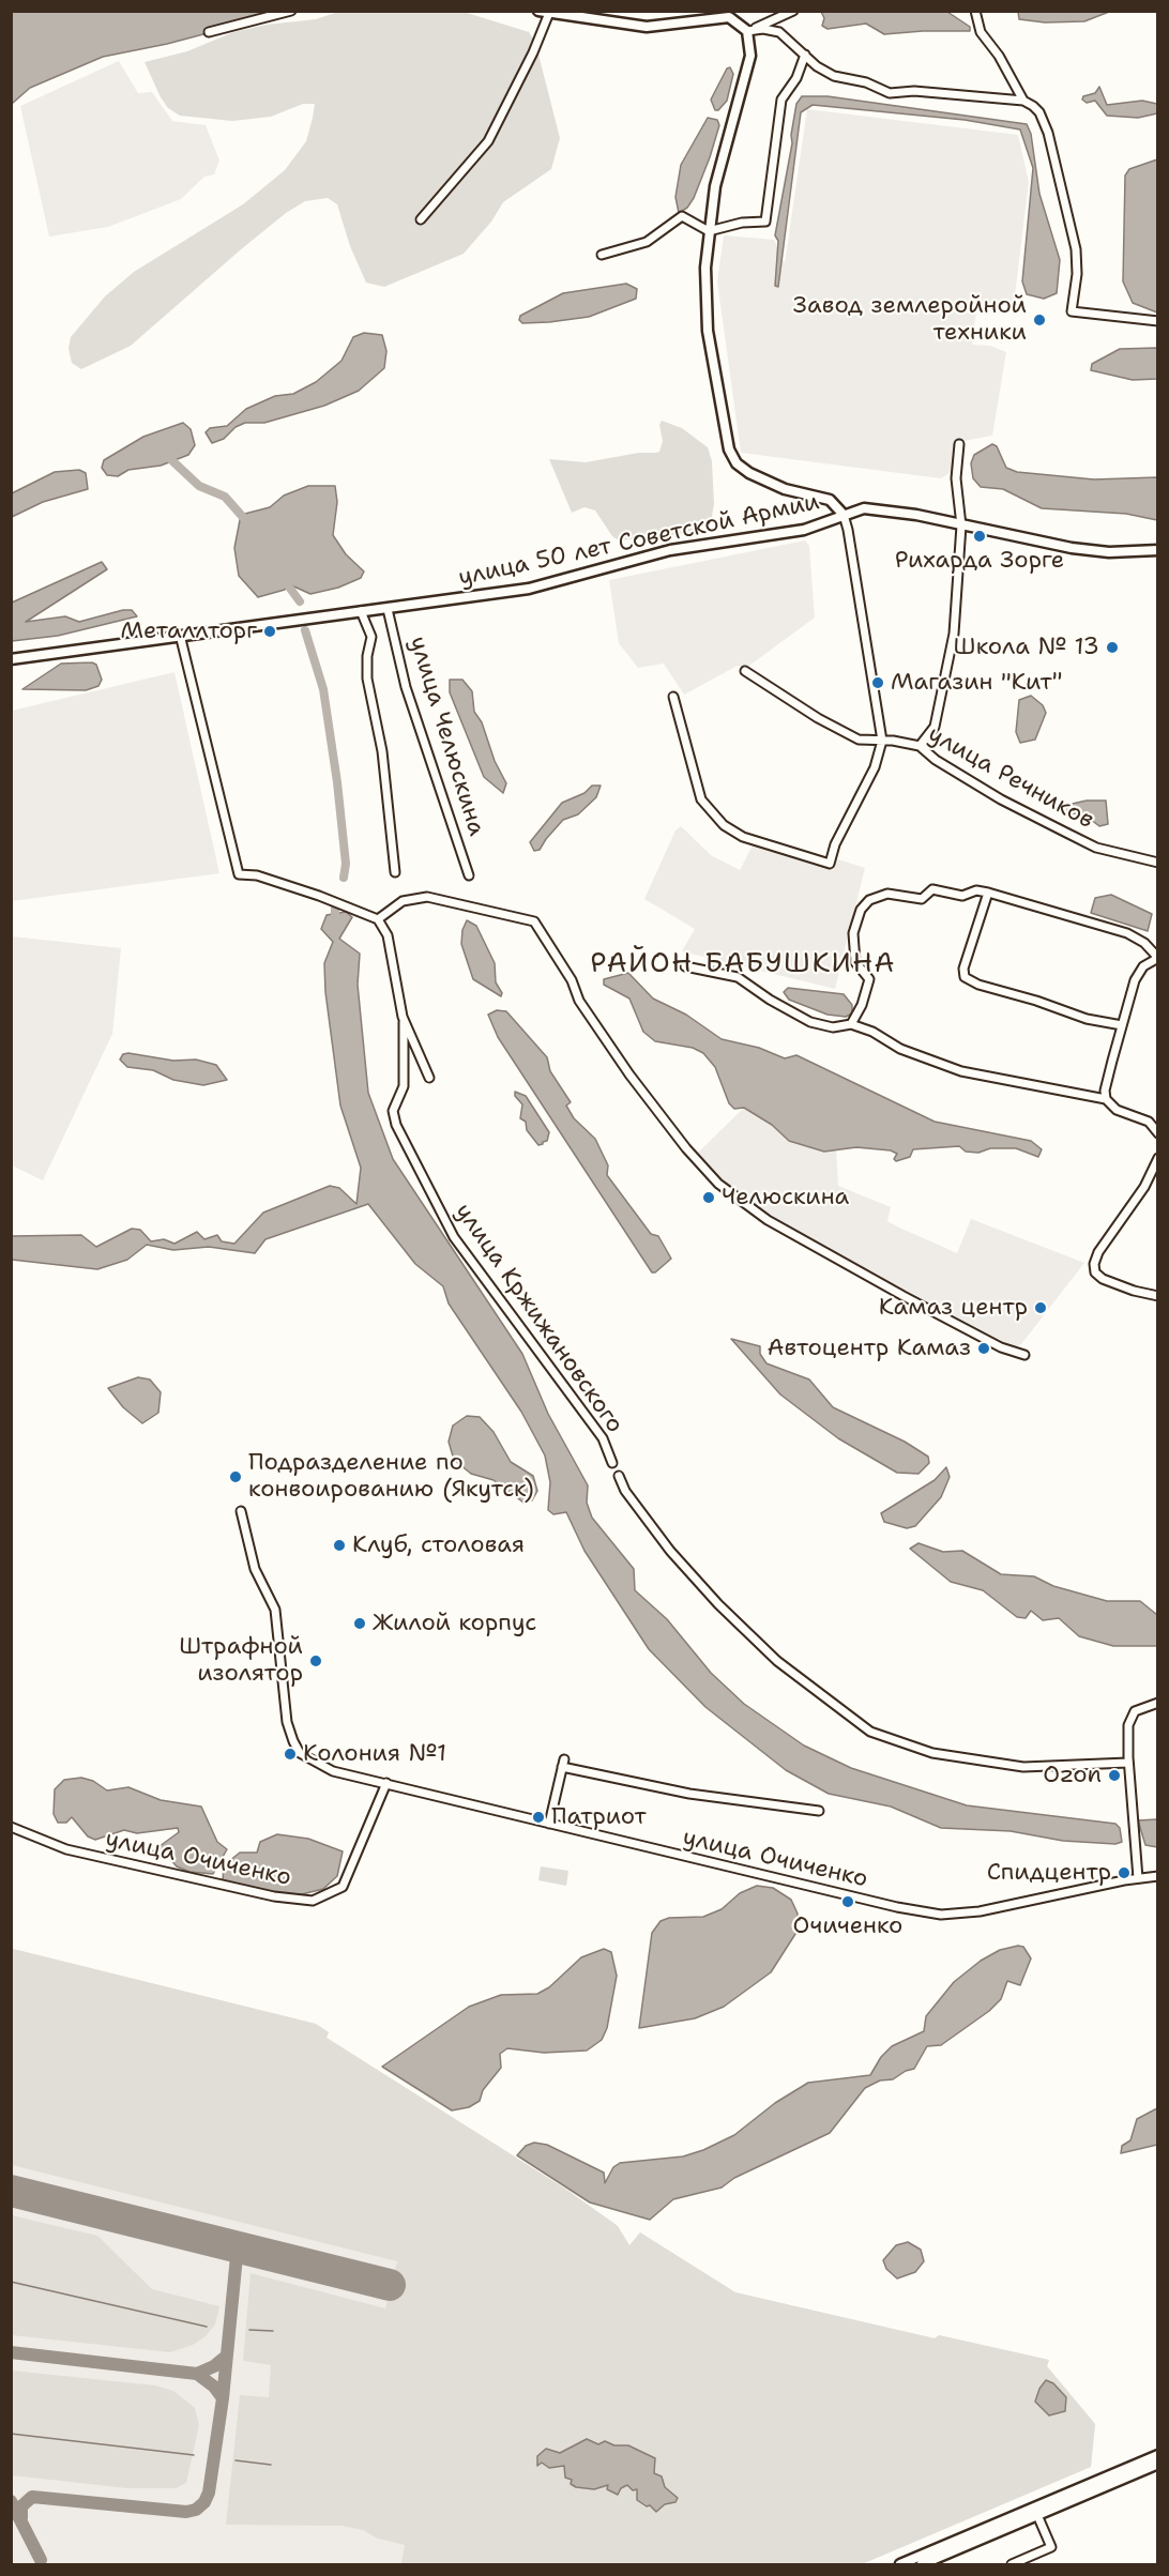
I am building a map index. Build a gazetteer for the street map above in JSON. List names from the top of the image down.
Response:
{
  "streets": {
    "main road": ["улица 50 лет Советской Армии"],
    "street": [
      "улица Челюскина",
      "улица Речников",
      "улица Кржижановского",
      "улица Очиченко"
    ]
  },
  "crossings": [
    ["улица 50 лет Советской Армии", "улица Челюскина"]
  ],
  "districts": ["РАЙОН БАБУШКИНА"],
  "places": [
    "Завод землеройной техники",
    "Рихарда Зорге",
    "Металлторг",
    "Школа № 13",
    "Магазин \"Кит\"",
    "Челюскина",
    "Камаз центр",
    "Автоцентр Камаз",
    "Подразделение по конвоированию (Якутск)",
    "Клуб, столовая",
    "Жилой корпус",
    "Штрафной изолятор",
    "Колония №1",
    "Ozon",
    "Патриот",
    "Спидцентр",
    "Очиченко"
  ]
}
